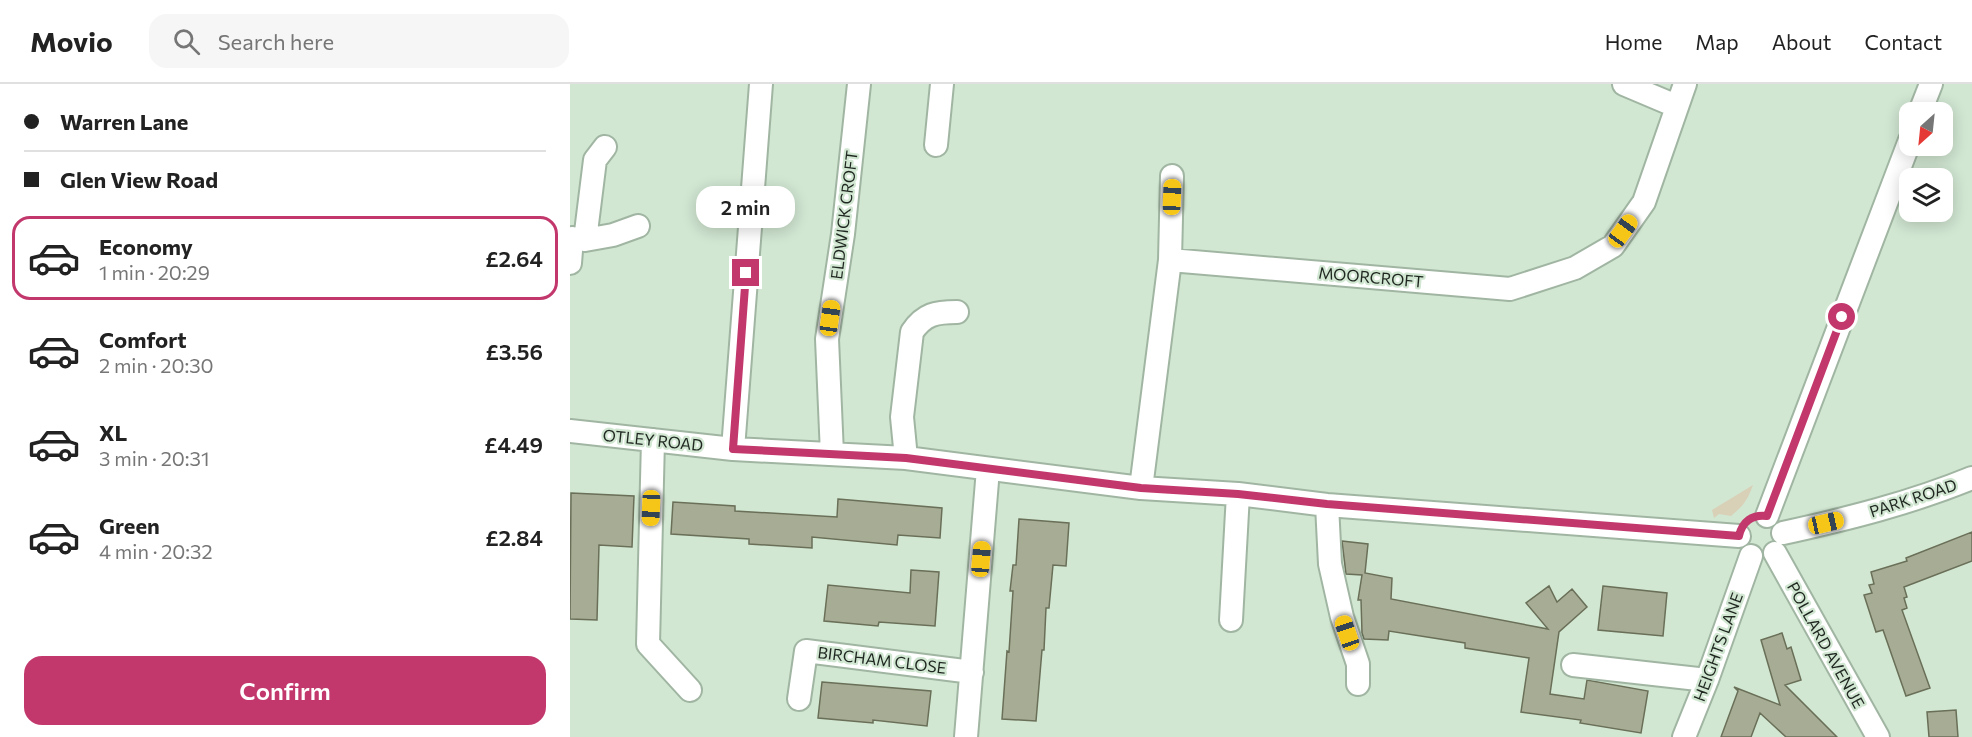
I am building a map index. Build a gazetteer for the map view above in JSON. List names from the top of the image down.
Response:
{
  "streets": {
    "street": [
      "ELDWICK CROFT",
      "MOORCROFT",
      "OTLEY ROAD",
      "PARK ROAD",
      "POLLARD AVENUE",
      "HEIGHTS LANE",
      "BIRCHAM CLOSE"
    ]
  },
  "crossings": [
    ["ELDWICK CROFT", "OTLEY ROAD"],
    ["OTLEY ROAD", "PARK ROAD"],
    ["OTLEY ROAD", "POLLARD AVENUE"],
    ["OTLEY ROAD", "HEIGHTS LANE"],
    ["PARK ROAD", "POLLARD AVENUE"],
    ["PARK ROAD", "HEIGHTS LANE"],
    ["POLLARD AVENUE", "HEIGHTS LANE"]
  ],
  "north": "bottom left",
  "page": {
    "header": "Movio",
    "search": "Search here",
    "nav": [
      "Home",
      "Map",
      "About",
      "Contact"
    ],
    "banner": ["Warren Lane", "Glen View Road"],
    "bubble": "2 min",
    "list": [
      {
        "name": "Economy",
        "note": "1 min · 20:29",
        "value": "£2.64"
      },
      {
        "name": "Comfort",
        "note": "2 min · 20:30",
        "value": "£3.56"
      },
      {
        "name": "XL",
        "note": "3 min · 20:31",
        "value": "£4.49"
      },
      {
        "name": "Green",
        "note": "4 min · 20:32",
        "value": "£2.84"
      }
    ],
    "buttons": "Confirm"
  }
}
